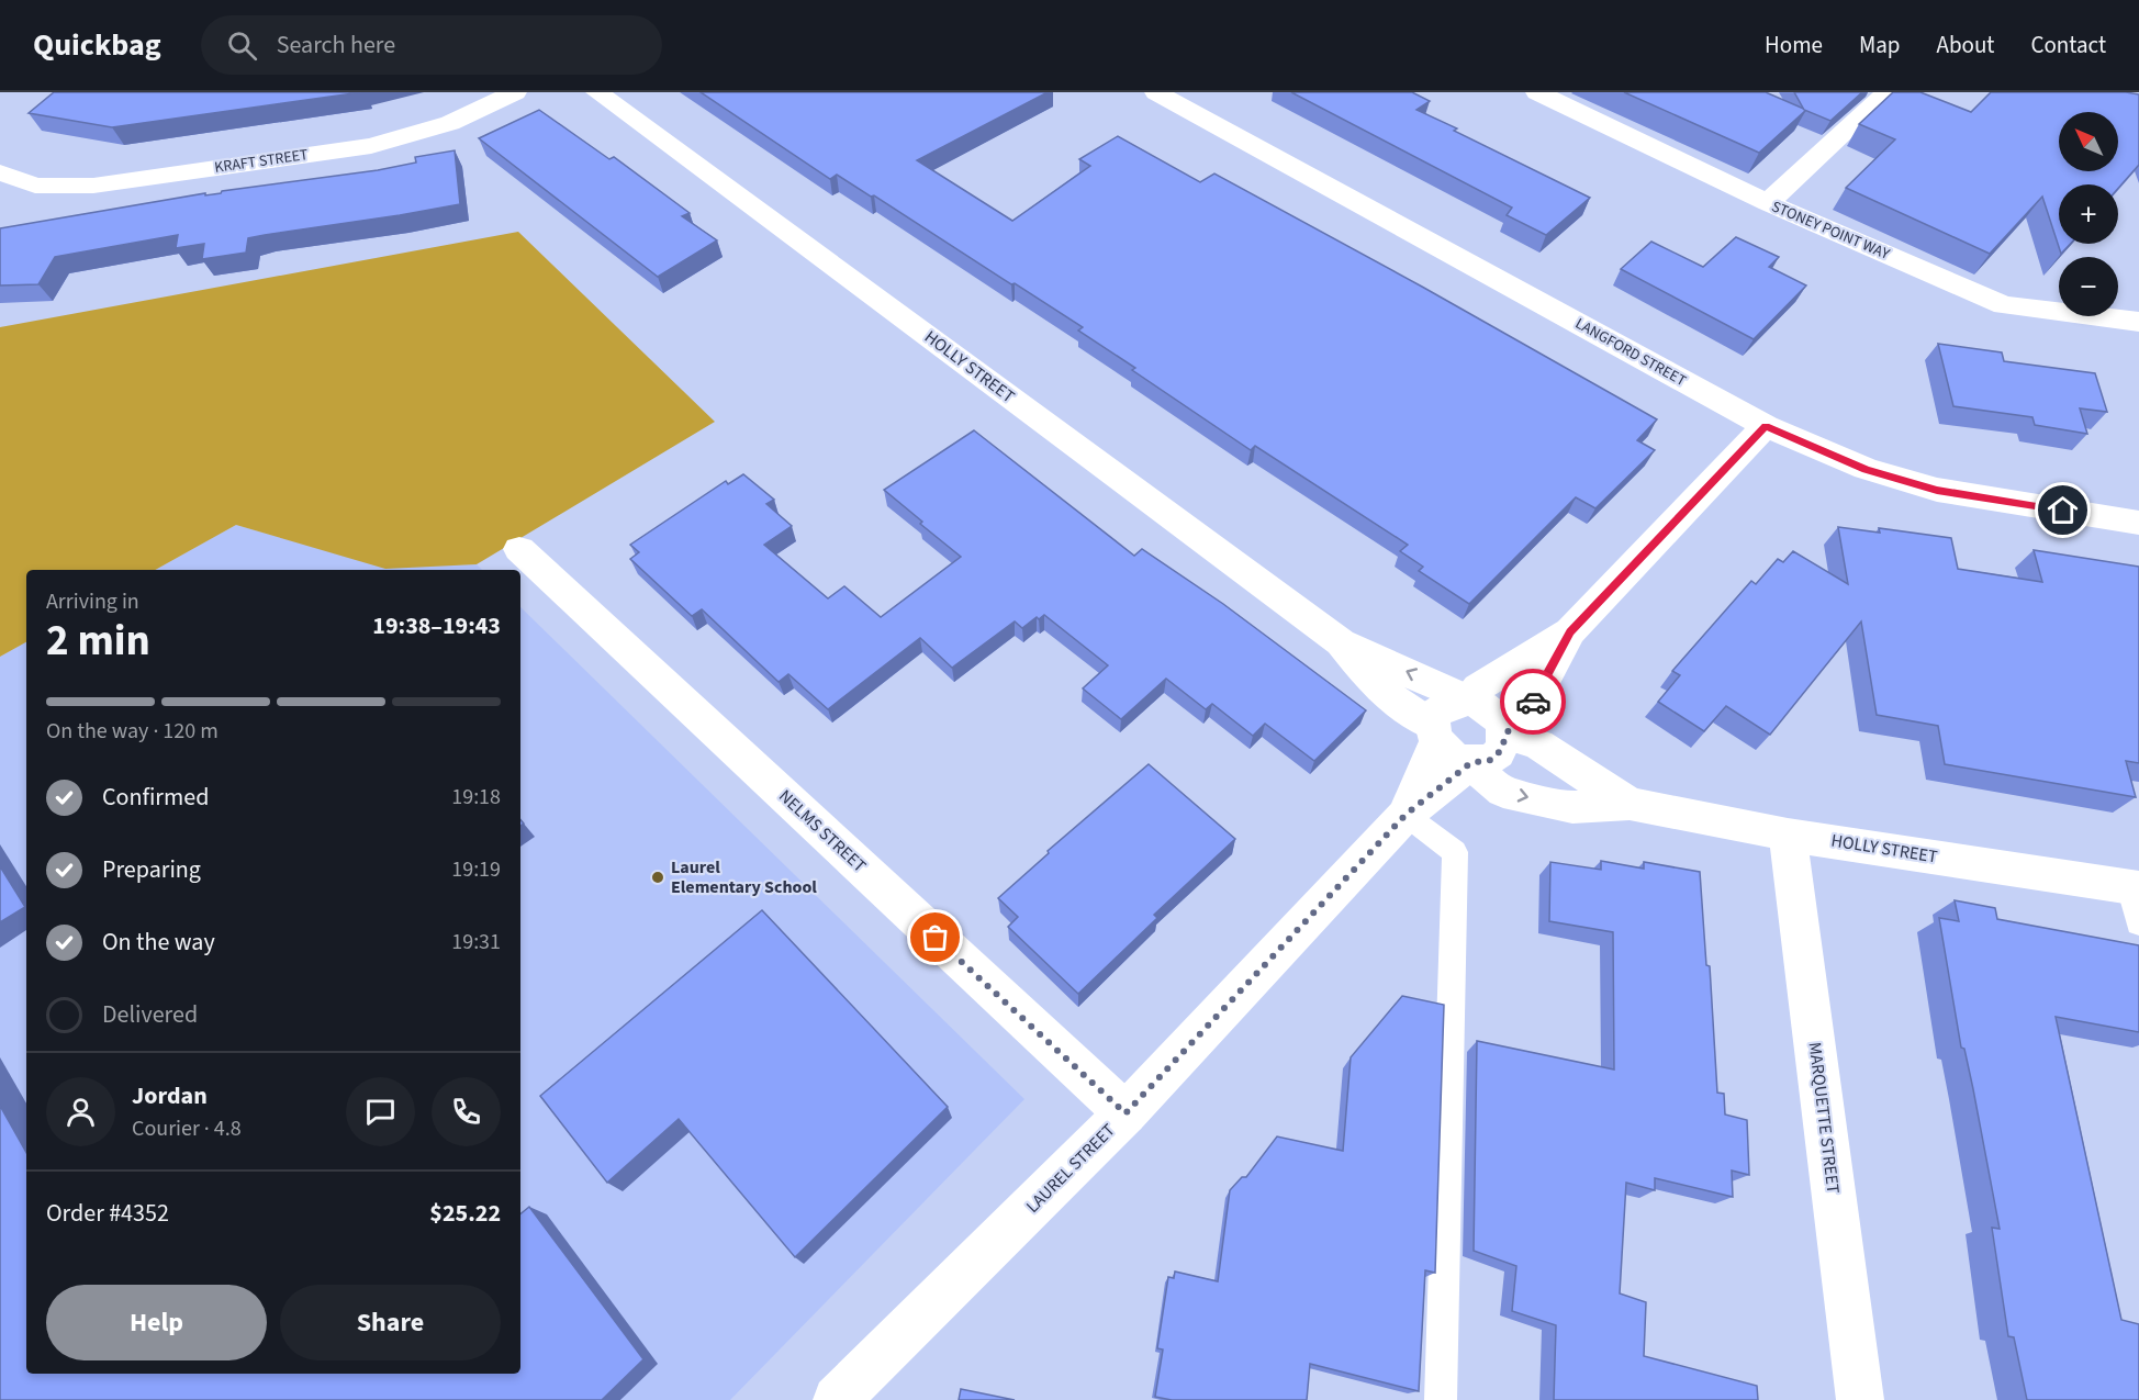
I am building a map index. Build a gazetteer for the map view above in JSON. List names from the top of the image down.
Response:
{
  "streets": {
    "street": [
      "KRAFT STREET",
      "STONEY POINT WAY",
      "LANGFORD STREET",
      "HOLLY STREET",
      "NELMS STREET",
      "MARQUETTE STREET",
      "LAUREL STREET"
    ]
  },
  "crossings": [
    ["LANGFORD STREET", "LAUREL STREET"],
    ["HOLLY STREET", "MARQUETTE STREET"],
    ["HOLLY STREET", "LAUREL STREET"],
    ["NELMS STREET", "LAUREL STREET"]
  ],
  "places": ["Laurel Elementary School"],
  "north": "top left",
  "page": {
    "header": "Quickbag",
    "search": "Search here",
    "nav": [
      "Home",
      "Map",
      "About",
      "Contact"
    ],
    "map_buttons": ["+", "−"],
    "heading": ["2 min", "Arriving in", "19:38–19:43"],
    "panel": [
      "Jordan",
      "Courier · 4.8",
      "Order #4352",
      "$25.22"
    ],
    "bar": "On the way · 120 m",
    "list": [
      ["Confirmed", "19:18"],
      ["Preparing", "19:19"],
      ["On the way", "19:31"],
      "Delivered"
    ],
    "buttons": ["Help", "Share"]
  }
}
